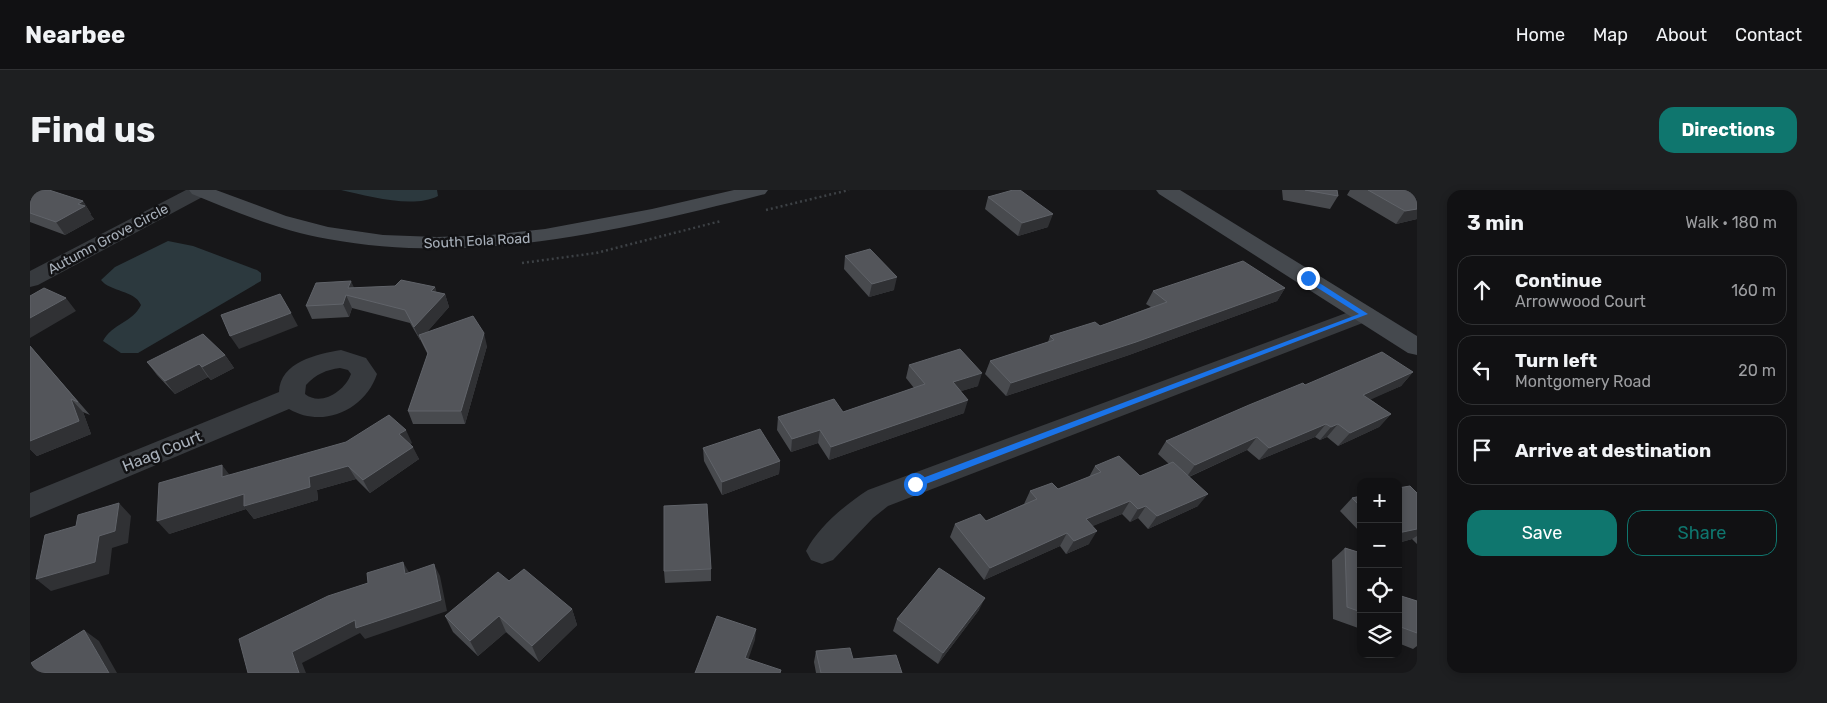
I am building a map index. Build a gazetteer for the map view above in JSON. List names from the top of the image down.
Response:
{
  "streets": {
    "street": ["Autumn Grove Circle", "South Eola Road", "Haag Court"]
  },
  "crossings": [
    ["Autumn Grove Circle", "South Eola Road"]
  ],
  "page": {
    "header": "Nearbee",
    "nav": [
      "Home",
      "Map",
      "About",
      "Contact"
    ],
    "buttons": [
      "Directions",
      ["Save", "Share"]
    ],
    "title": "Find us",
    "heading": ["3 min", "Walk · 180 m"],
    "list": [
      ["Continue", "Arrowwood Court", "160 m"],
      ["Turn left", "Montgomery Road", "20 m"],
      "Arrive at destination"
    ],
    "map_buttons": ["+", "−"]
  }
}
